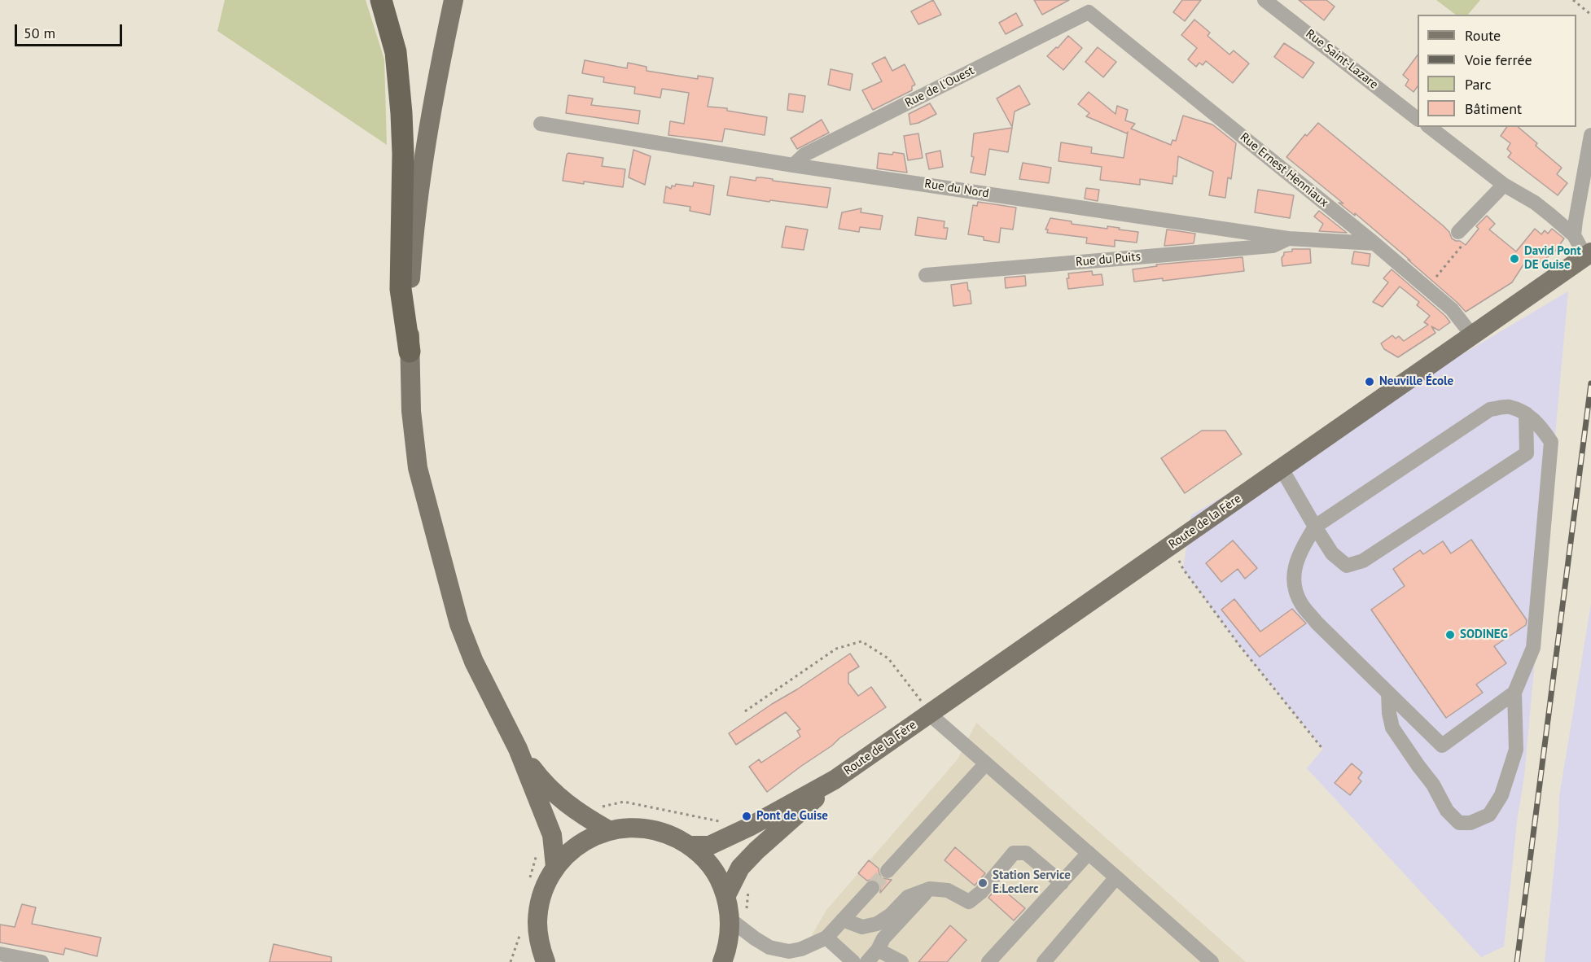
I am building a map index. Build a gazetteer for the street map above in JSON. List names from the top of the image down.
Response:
{
  "streets": {
    "main road": ["Route de la Fère"],
    "street": [
      "Rue Saint-Lazare",
      "Rue de l'Ouest",
      "Rue Ernest Henniaux",
      "Rue du Nord",
      "Rue du Puits"
    ]
  },
  "crossings": [
    ["Rue de l'Ouest", "Rue Ernest Henniaux"],
    ["Rue de l'Ouest", "Rue du Nord"],
    ["Rue Ernest Henniaux", "Rue du Nord"],
    ["Rue Ernest Henniaux", "Route de la Fère"],
    ["Rue du Nord", "Rue du Puits"]
  ],
  "places": [
    "David Pont DE Guise",
    "Neuville École",
    "SODINEG",
    "Pont de Guise",
    "Station Service E.Leclerc"
  ],
  "legend": [
    "Route",
    "Voie ferrée",
    "Parc",
    "Bâtiment"
  ],
  "scale_bar": "50 m"
}
